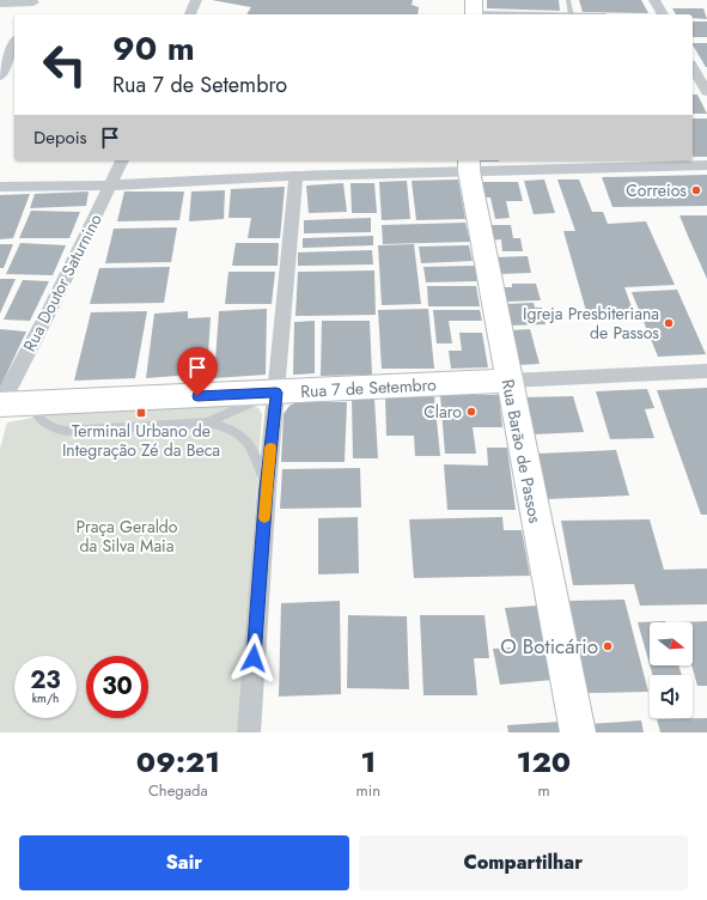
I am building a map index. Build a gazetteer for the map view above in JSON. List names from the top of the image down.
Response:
{
  "streets": {
    "main road": ["Rua 7 de Setembro", "Rua Barão de Passos"],
    "street": ["Rua Doutor Saturnino"]
  },
  "crossings": [
    ["Rua Doutor Saturnino", "Rua 7 de Setembro"],
    ["Rua 7 de Setembro", "Rua Barão de Passos"]
  ],
  "parks": ["Praça Geraldo da Silva Maia"],
  "places": {
    "other": [
      "Correios",
      "Igreja Presbiteriana de Passos",
      "Claro",
      "O Boticário"
    ],
    "transit": ["Terminal Urbano de Integração Zé da Beca"]
  },
  "north": "right",
  "page": {
    "turn": ["90 m", "Rua 7 de Setembro"],
    "then": "Depois",
    "speed": "23 km/h",
    "limit": "30",
    "eta": [
      "09:21",
      "Chegada",
      "1",
      "min",
      "120",
      "m"
    ],
    "buttons": ["Sair", "Compartilhar"]
  }
}
